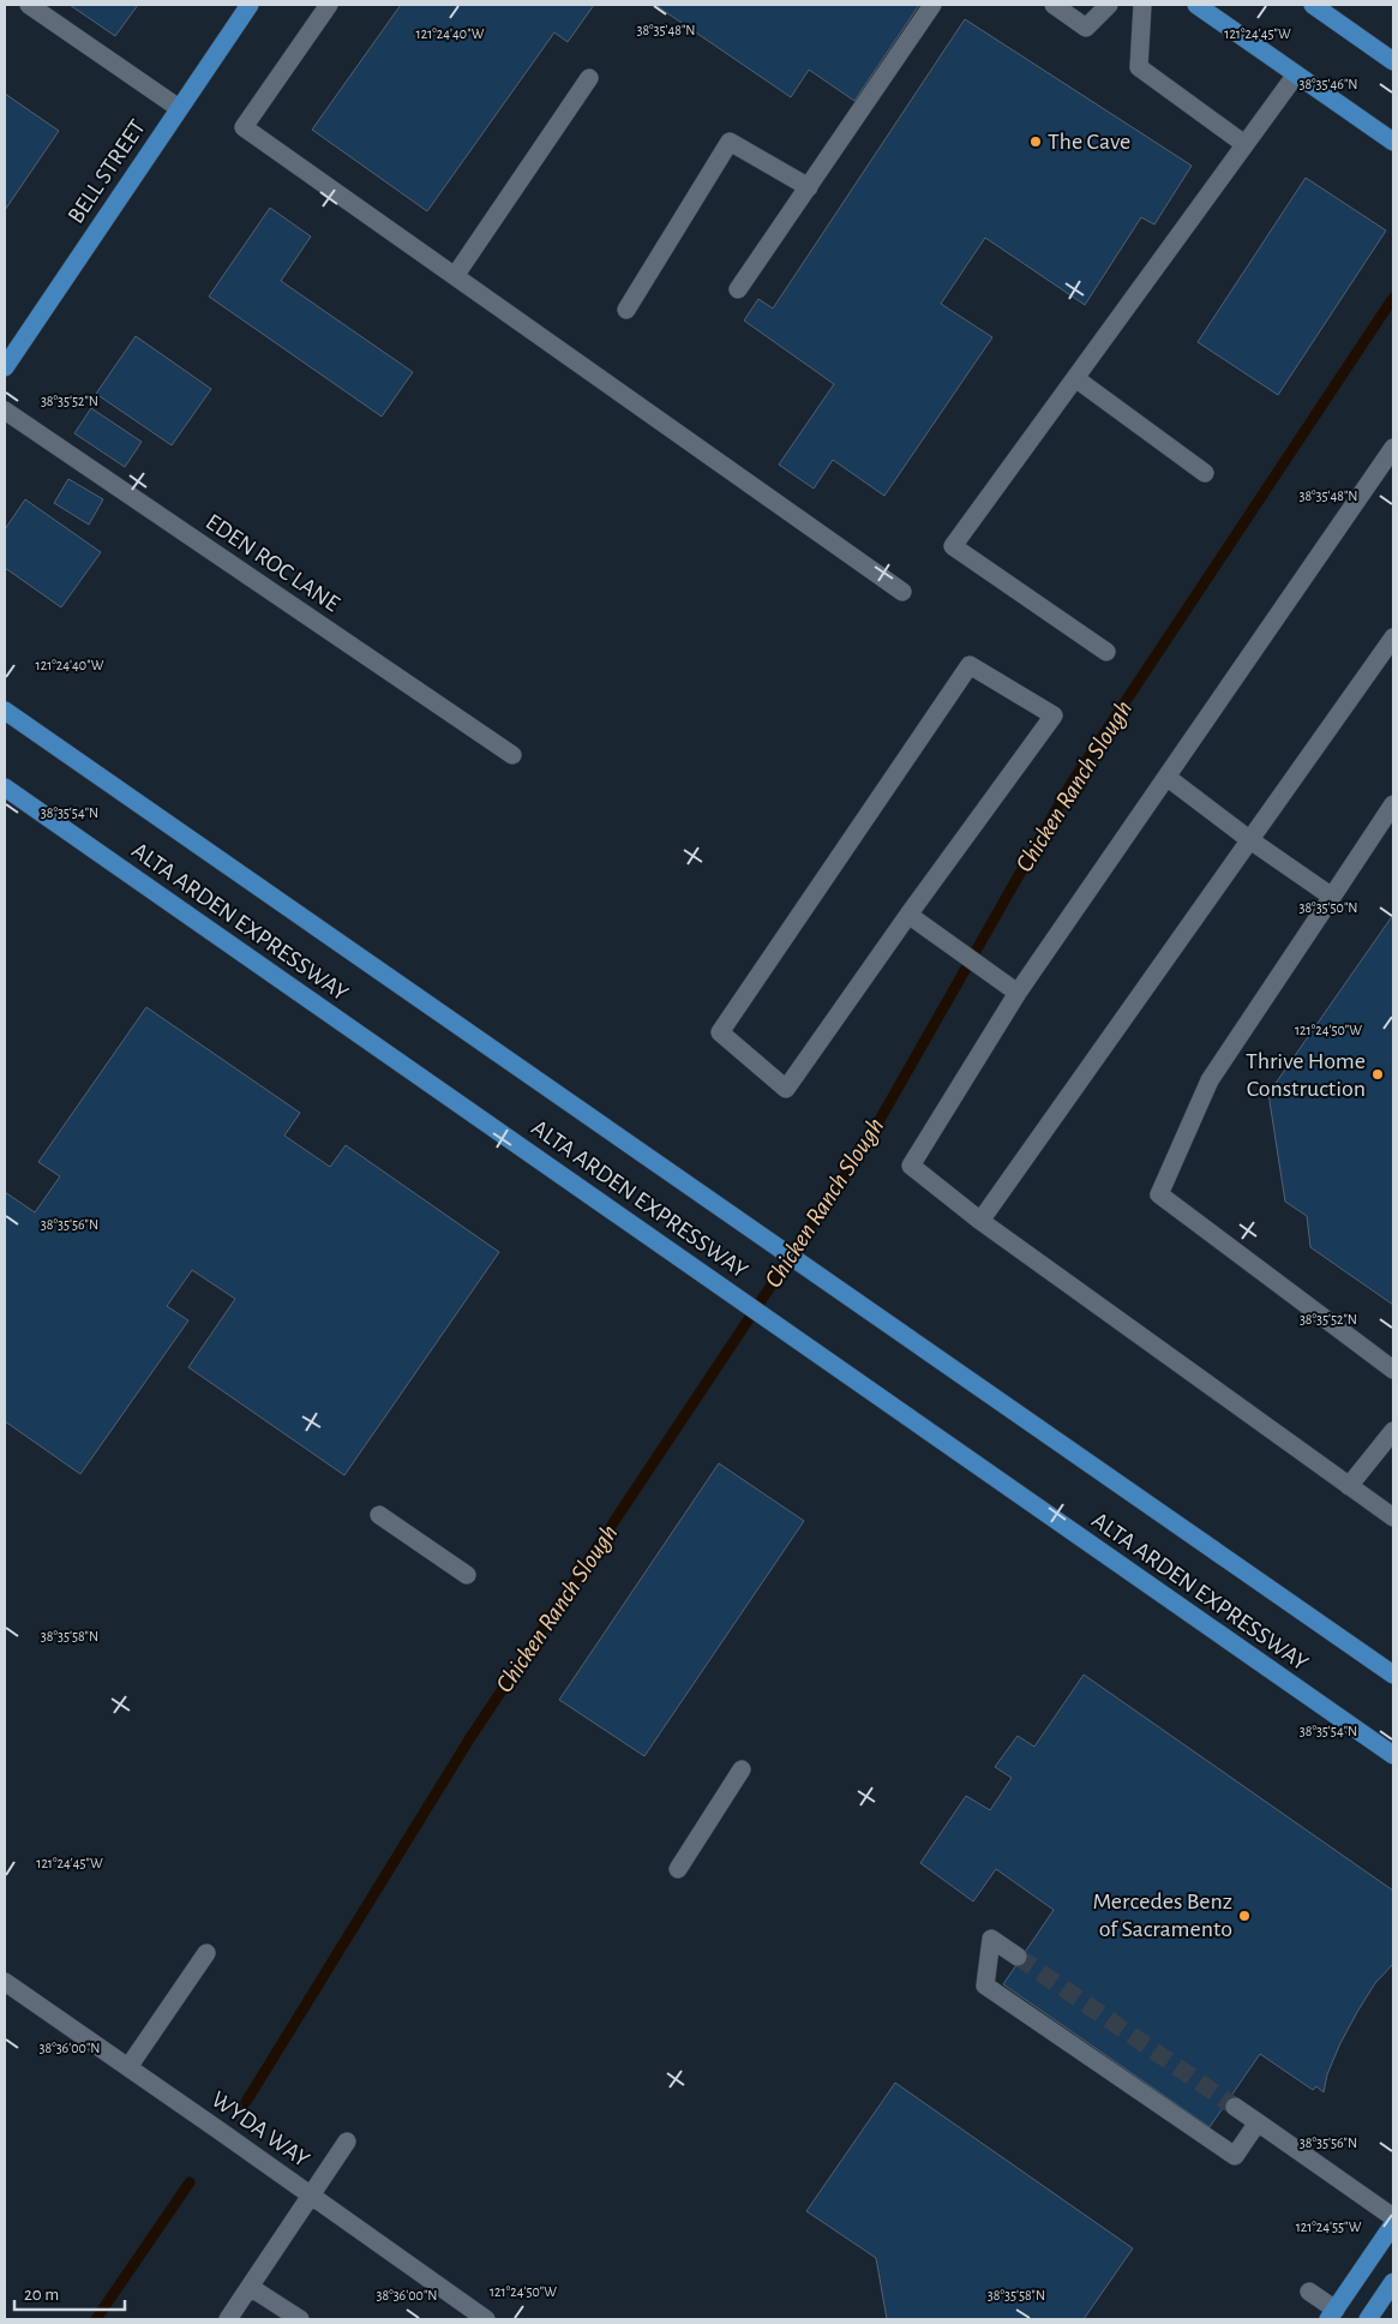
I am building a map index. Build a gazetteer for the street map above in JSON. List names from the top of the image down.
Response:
{
  "streets": {
    "main road": ["BELL STREET", "ALTA ARDEN EXPRESSWAY"],
    "street": ["EDEN ROC LANE", "WYDA WAY"]
  },
  "water": ["Chicken Ranch Slough"],
  "places": ["The Cave", "Thrive Home Construction", "Mercedes Benz of Sacramento"],
  "scale_bar": "20 m",
  "coordinates": [
    "38°35'48\"N",
    "121°24'40\"W",
    "121°24'45\"W",
    "38°35'46\"N",
    "38°35'52\"N",
    "38°35'54\"N",
    "38°35'50\"N",
    "121°24'50\"W",
    "38°35'56\"N",
    "38°35'58\"N",
    "38°36'00\"N",
    "121°24'55\"W"
  ]
}
